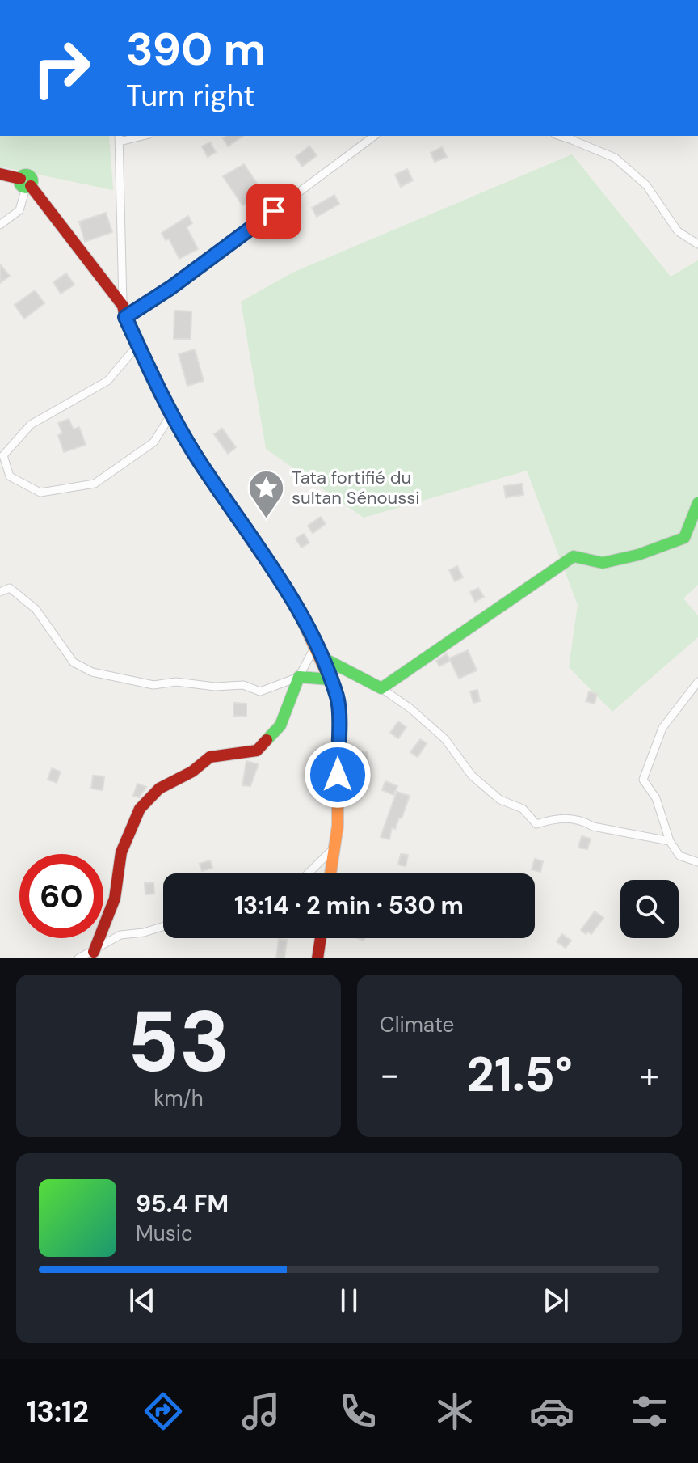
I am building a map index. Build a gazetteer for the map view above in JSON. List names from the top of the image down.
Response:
{
  "places": {
    "place": ["Tata fortifié du sultan Sénoussi"]
  },
  "page": {
    "turn": ["390 m", "Turn right"],
    "limit": "60",
    "trip": "13:14 · 2 min · 530 m",
    "tile": [
      ["53", "km/h"],
      "Climate"
    ],
    "heat": ["−", "21.5°", "+"],
    "song": ["95.4 FM", "Music"],
    "tabs": "13:12"
  }
}
